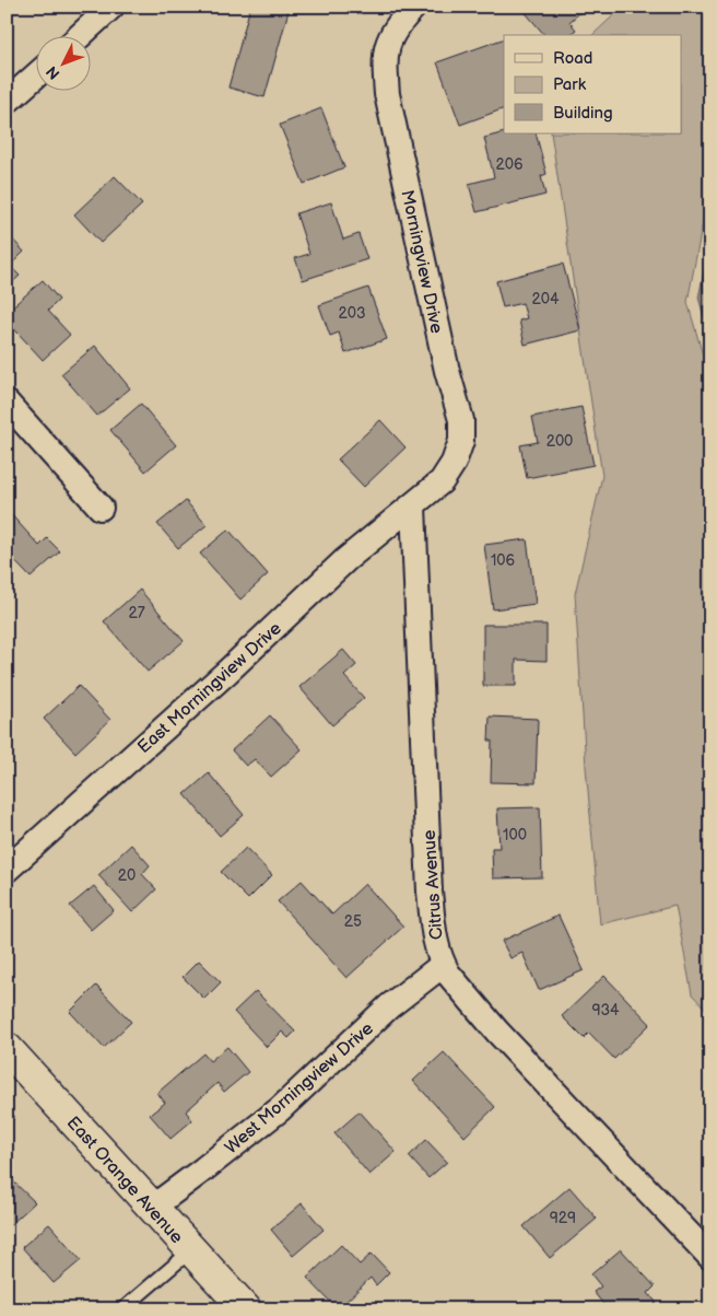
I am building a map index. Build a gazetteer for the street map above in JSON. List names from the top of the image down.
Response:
{
  "streets": {
    "main road": ["East Orange Avenue"],
    "street": [
      "Morningview Drive",
      "East Morningview Drive",
      "Citrus Avenue",
      "West Morningview Drive"
    ]
  },
  "crossings": [
    ["Morningview Drive", "East Morningview Drive"],
    ["Morningview Drive", "Citrus Avenue"],
    ["East Morningview Drive", "Citrus Avenue"],
    ["Citrus Avenue", "West Morningview Drive"],
    ["West Morningview Drive", "East Orange Avenue"]
  ],
  "house_numbers": [
    "206",
    "204",
    "203",
    "200",
    "106",
    "27",
    "100",
    "20",
    "25",
    "934",
    "929"
  ],
  "legend": ["Road", "Park", "Building"],
  "north": "bottom left"
}
